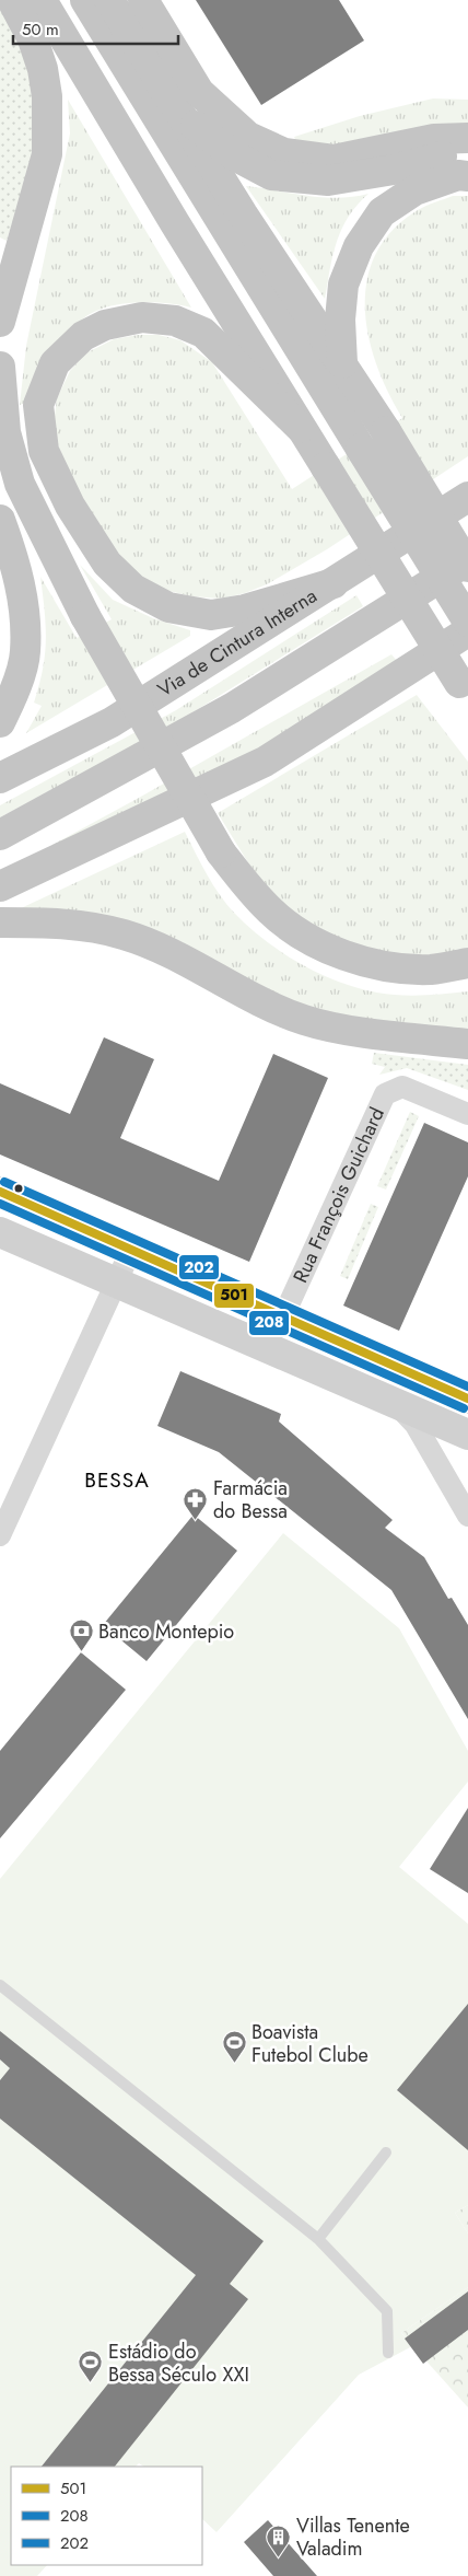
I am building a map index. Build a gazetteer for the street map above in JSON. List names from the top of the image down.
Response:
{
  "streets": {
    "highway": ["Via de Cintura Interna"],
    "street": ["Rua François Guichard"]
  },
  "districts": ["BESSA"],
  "places": {
    "pharmacy": ["Farmácia do Bessa"],
    "bank": ["Banco Montepio"],
    "sports": ["Boavista Futebol Clube", "Estádio do Bessa Século XXI"],
    "building": ["Villas Tenente Valadim"]
  },
  "lines": ["transit line 202", "transit line 501", "transit line 208"],
  "legend": ["501", "208", "202"],
  "scale_bar": "50 m"
}
